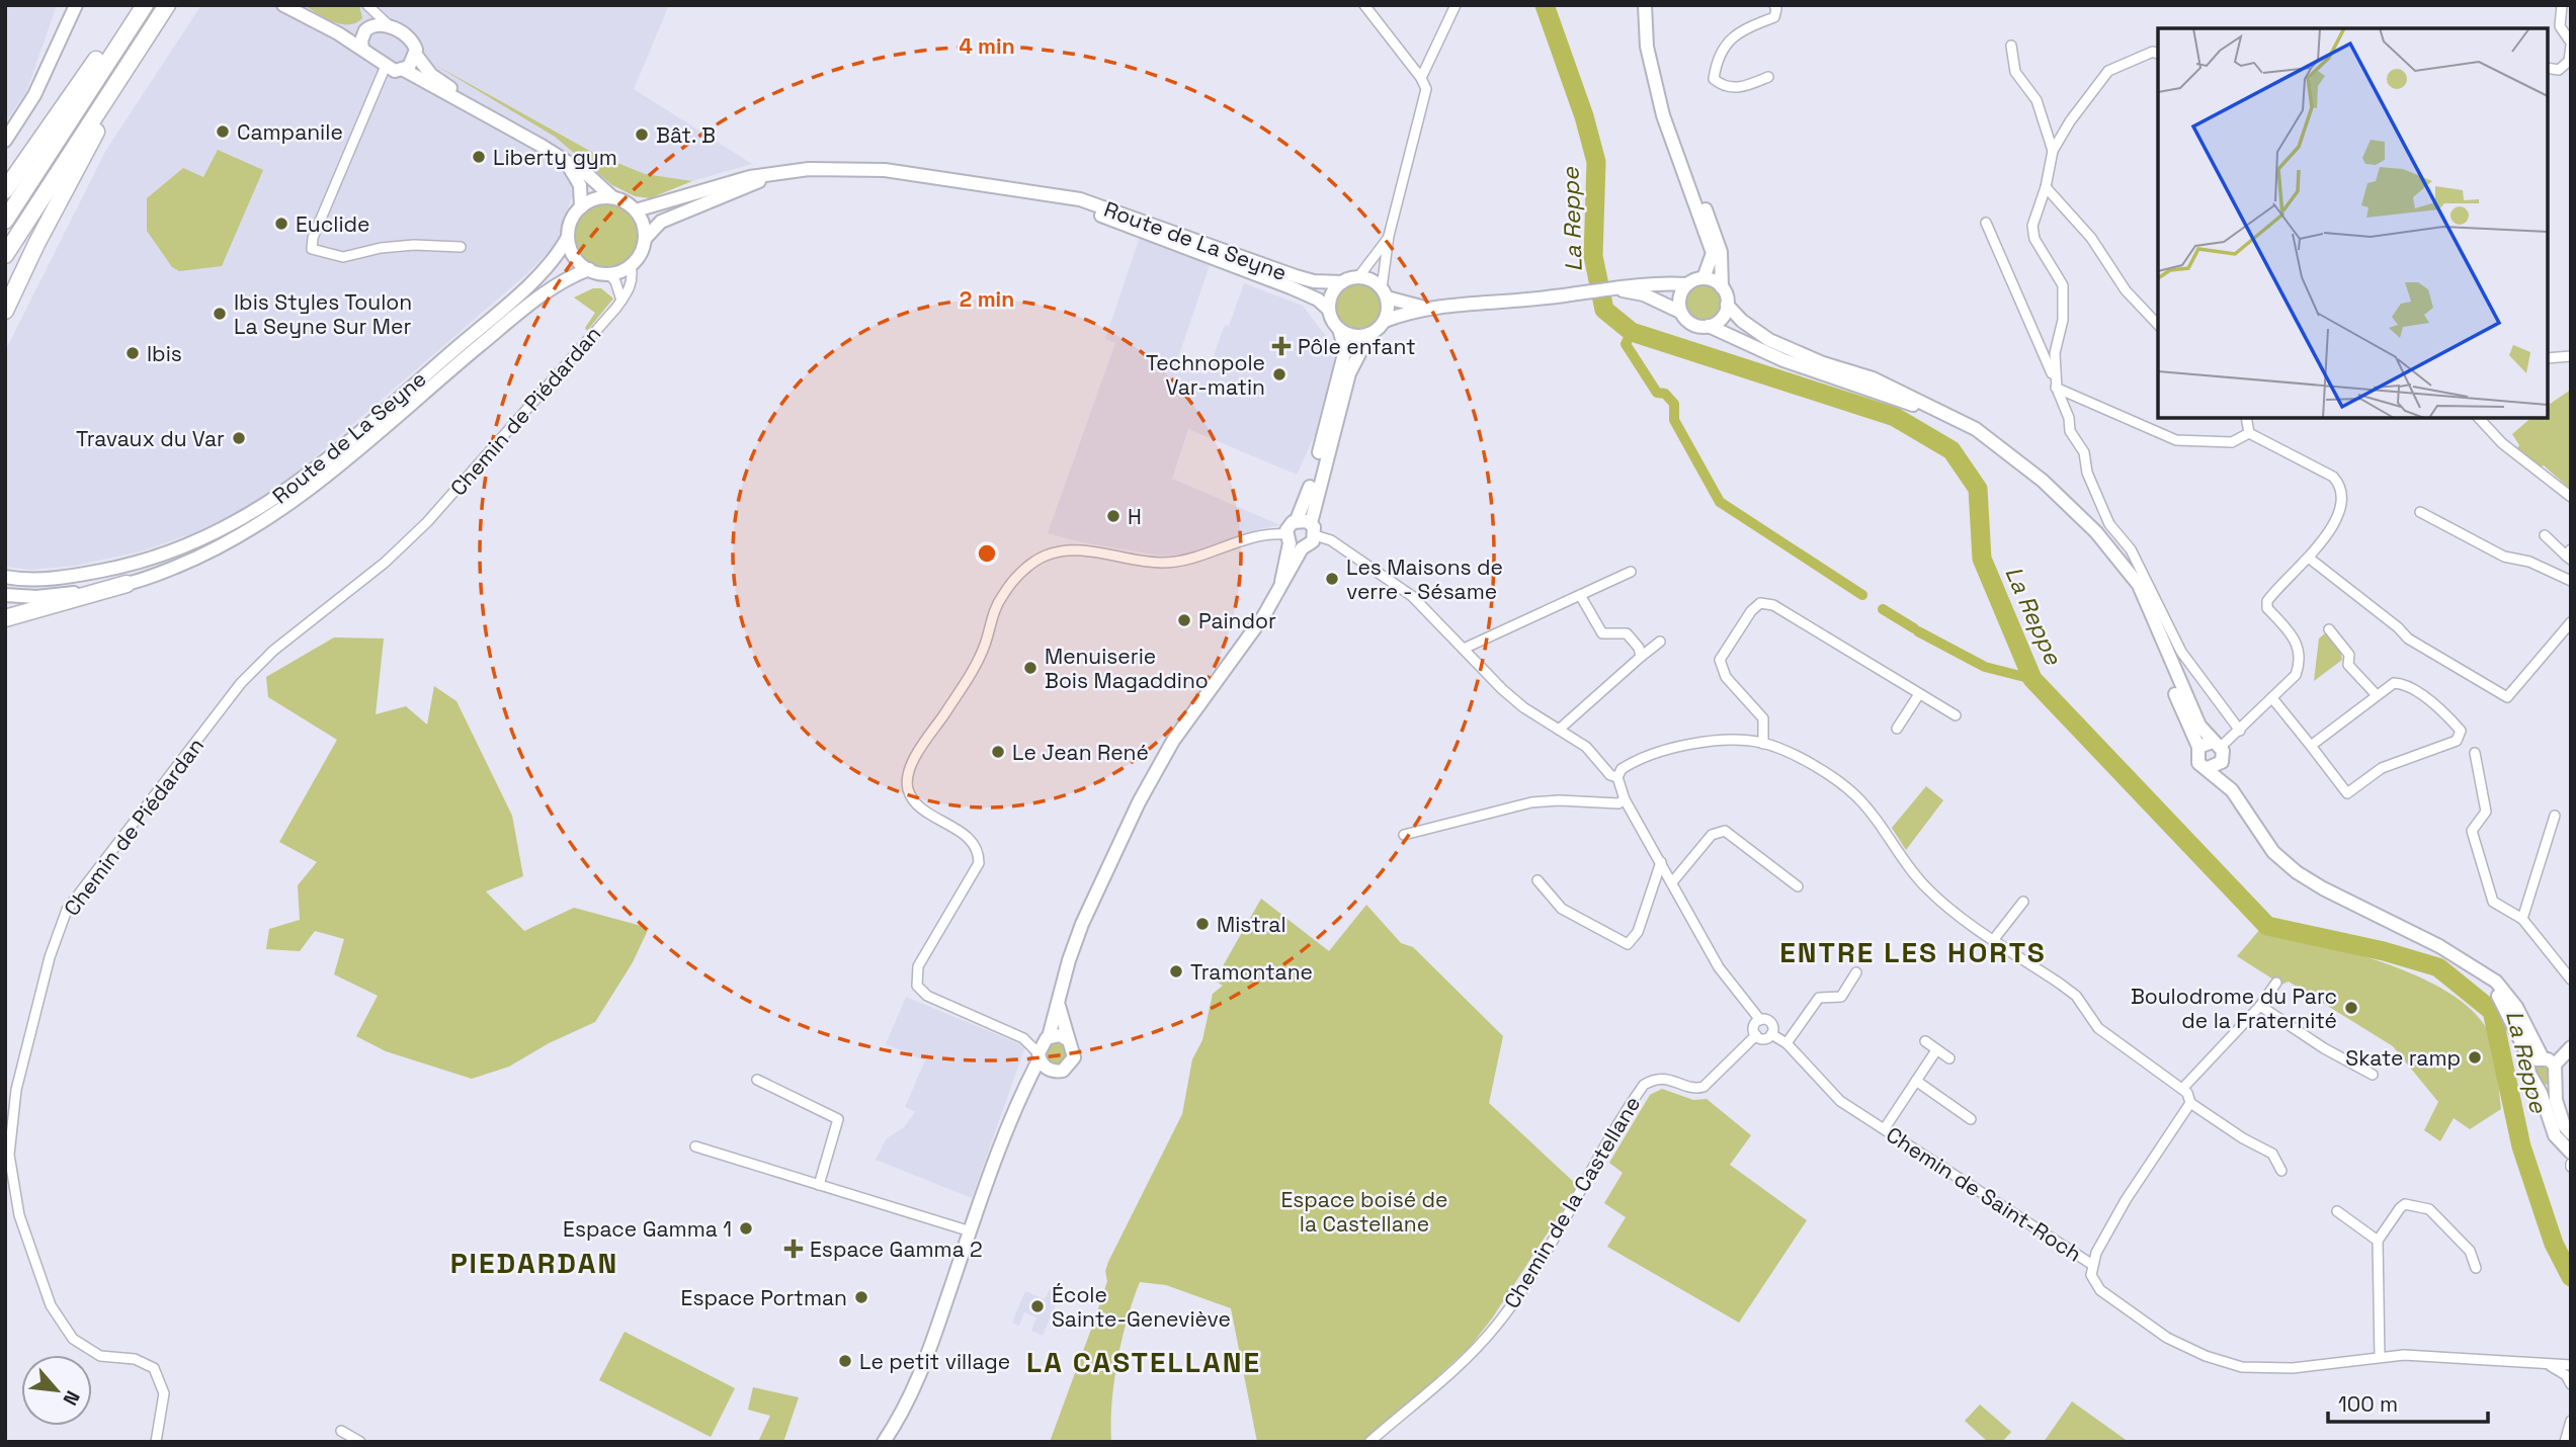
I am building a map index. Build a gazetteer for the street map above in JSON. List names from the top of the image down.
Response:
{
  "streets": {
    "main road": ["Route de La Seyne"],
    "street": ["Chemin de Piédardan", "Chemin de Saint-Roch", "Chemin de la Castellane"]
  },
  "crossings": [
    ["Chemin de Saint-Roch", "Chemin de la Castellane"]
  ],
  "districts": ["ENTRE LES HORTS", "PIEDARDAN", "LA CASTELLANE"],
  "water": ["La Reppe"],
  "parks": ["Espace boisé de la Castellane"],
  "places": {
    "other": [
      "Campanile",
      "Bât. B",
      "Liberty gym",
      "Euclide",
      "Ibis Styles Toulon La Seyne Sur Mer",
      "Ibis",
      "Technopole Var-matin",
      "Travaux du Var",
      "H",
      "Les Maisons de verre - Sésame",
      "Paindor",
      "Menuiserie Bois Magaddino",
      "Le Jean René",
      "Mistral",
      "Tramontane",
      "Boulodrome du Parc de la Fraternité",
      "Skate ramp",
      "Espace Gamma 1",
      "Espace Portman",
      "École Sainte-Geneviève",
      "Le petit village"
    ],
    "health": ["Pôle enfant", "Espace Gamma 2"]
  },
  "scale_bar": "100 m",
  "north": "bottom right",
  "rings": ["4 min", "2 min"]
}
